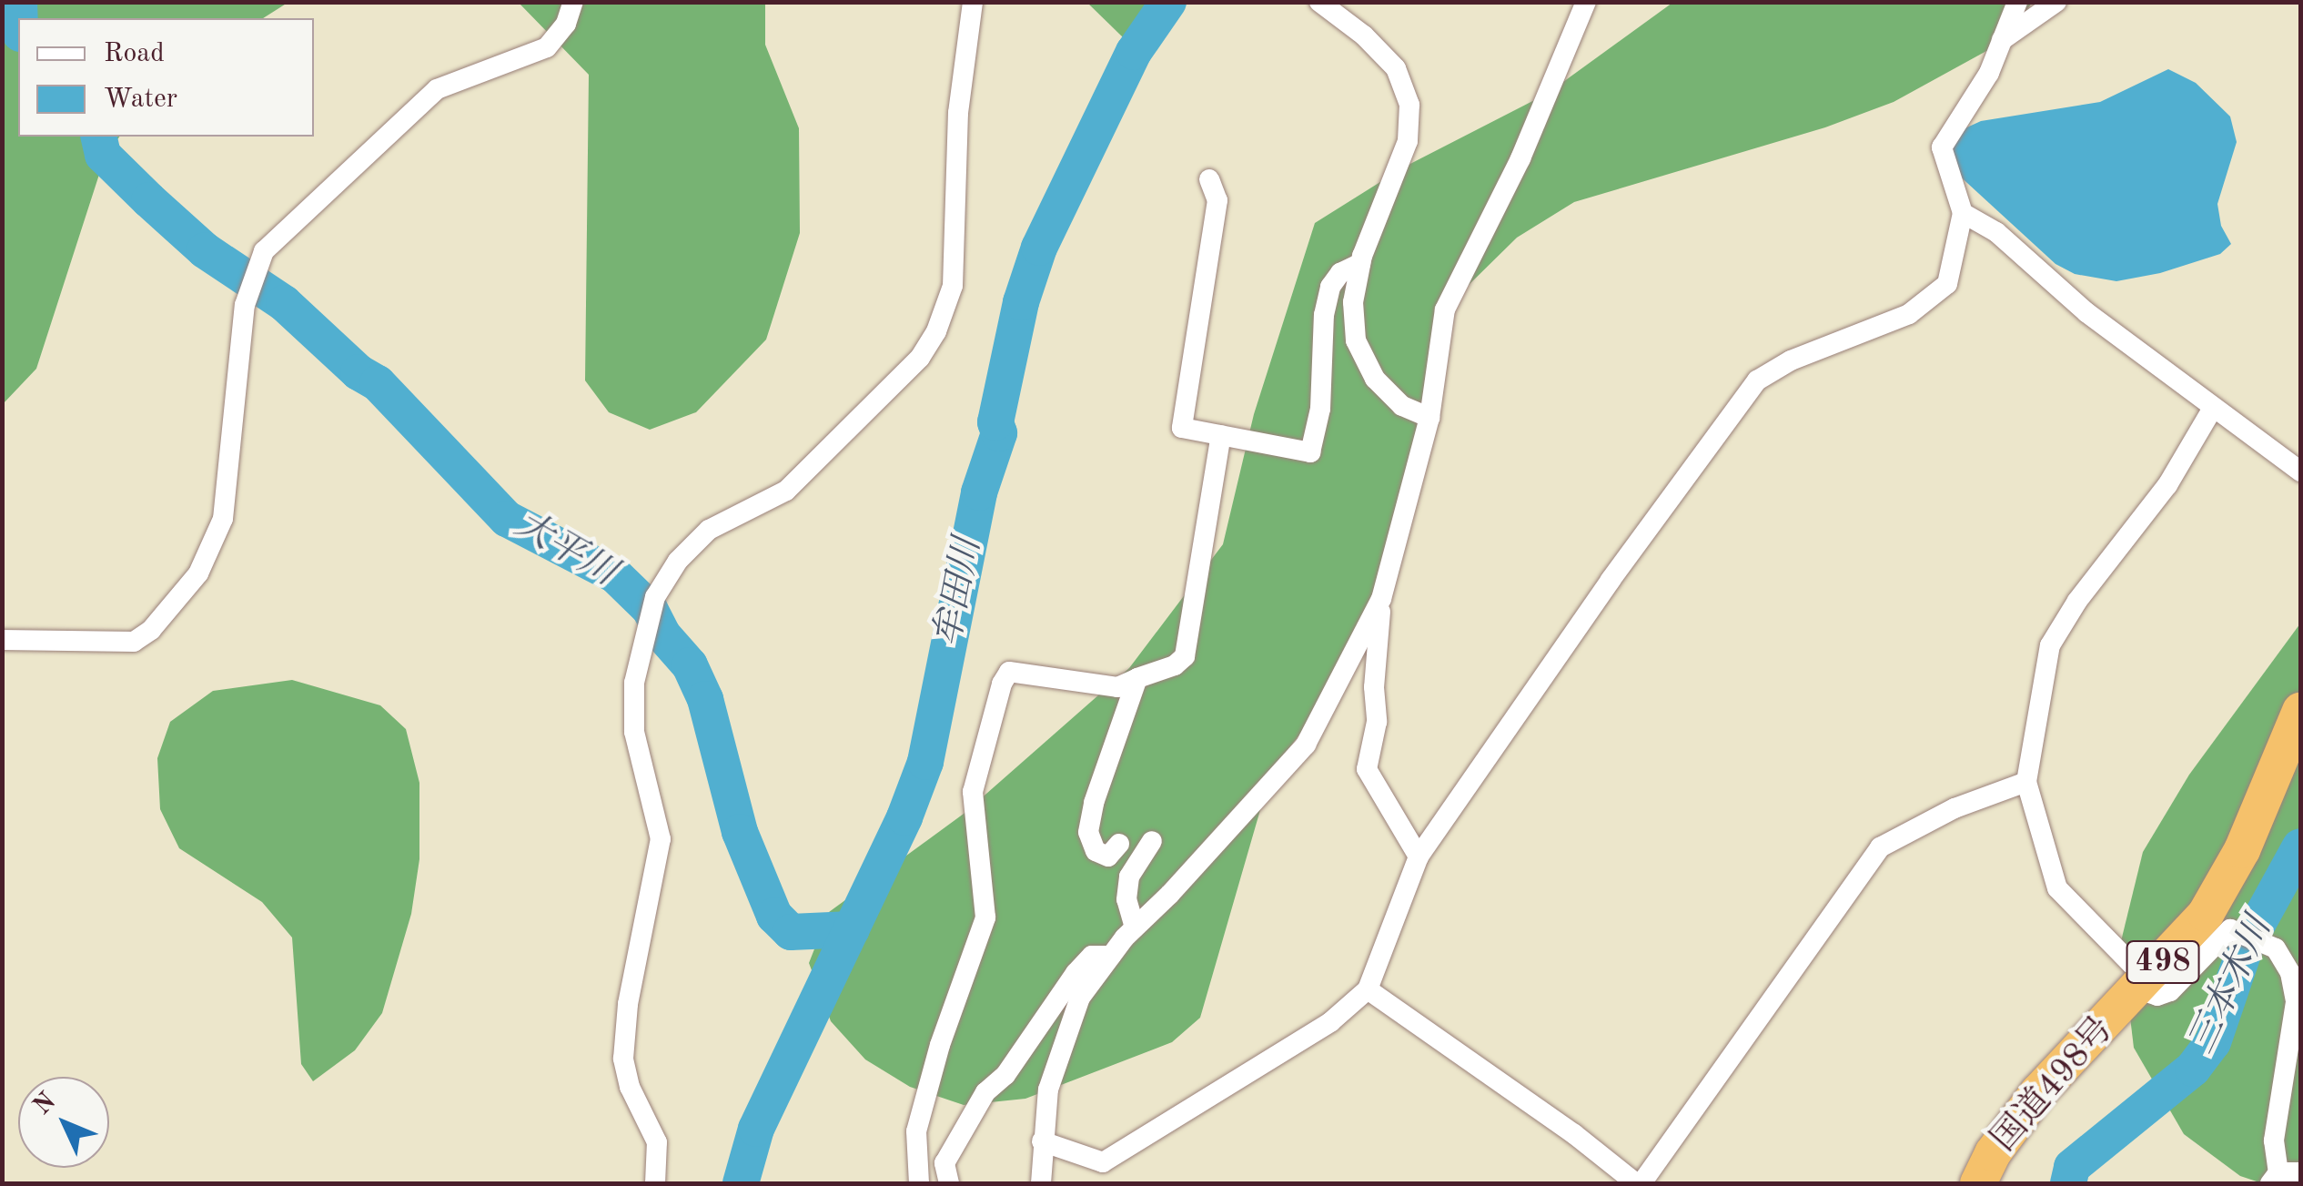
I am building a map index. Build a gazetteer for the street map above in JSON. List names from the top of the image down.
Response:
{
  "streets": {
    "highway": ["498", "国道498号"]
  },
  "water": ["大平川", "牟田川", "三本木川"],
  "legend": ["Road", "Water"],
  "north": "top left"
}
